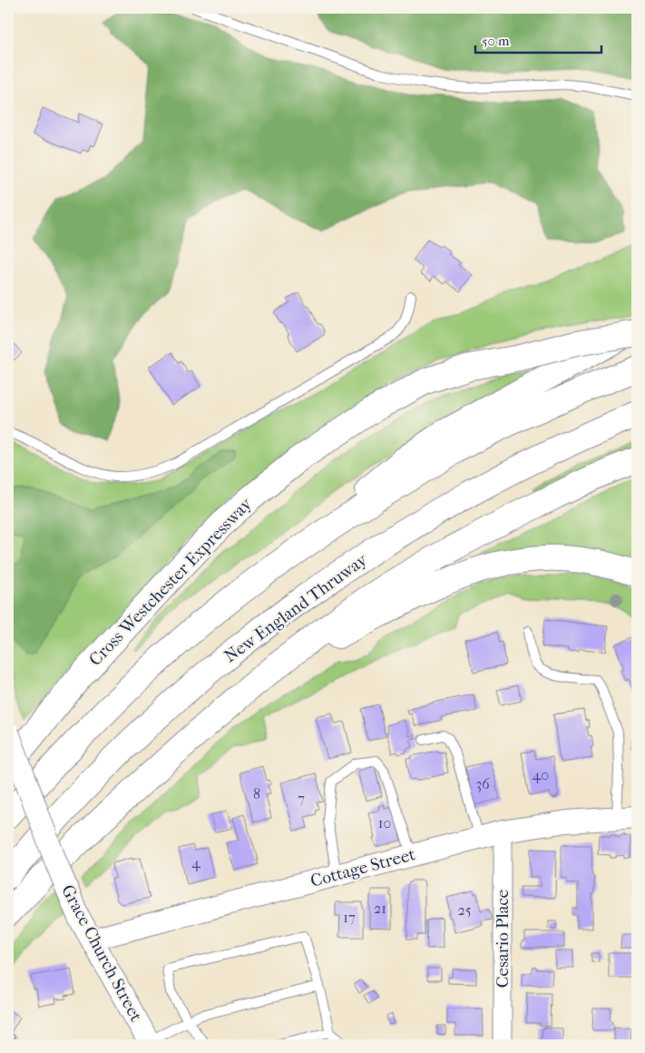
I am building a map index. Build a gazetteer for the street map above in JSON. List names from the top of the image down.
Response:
{
  "streets": {
    "highway": ["Cross Westchester Expressway", "New England Thruway"],
    "street": ["Cottage Street", "Cesario Place", "Grace Church Street"]
  },
  "crossings": [
    ["Cottage Street", "Cesario Place"],
    ["Cottage Street", "Grace Church Street"]
  ],
  "house_numbers": [
    "40",
    "36",
    "8",
    "7",
    "10",
    "4",
    "21",
    "25",
    "17"
  ],
  "scale_bar": "50 m"
}
